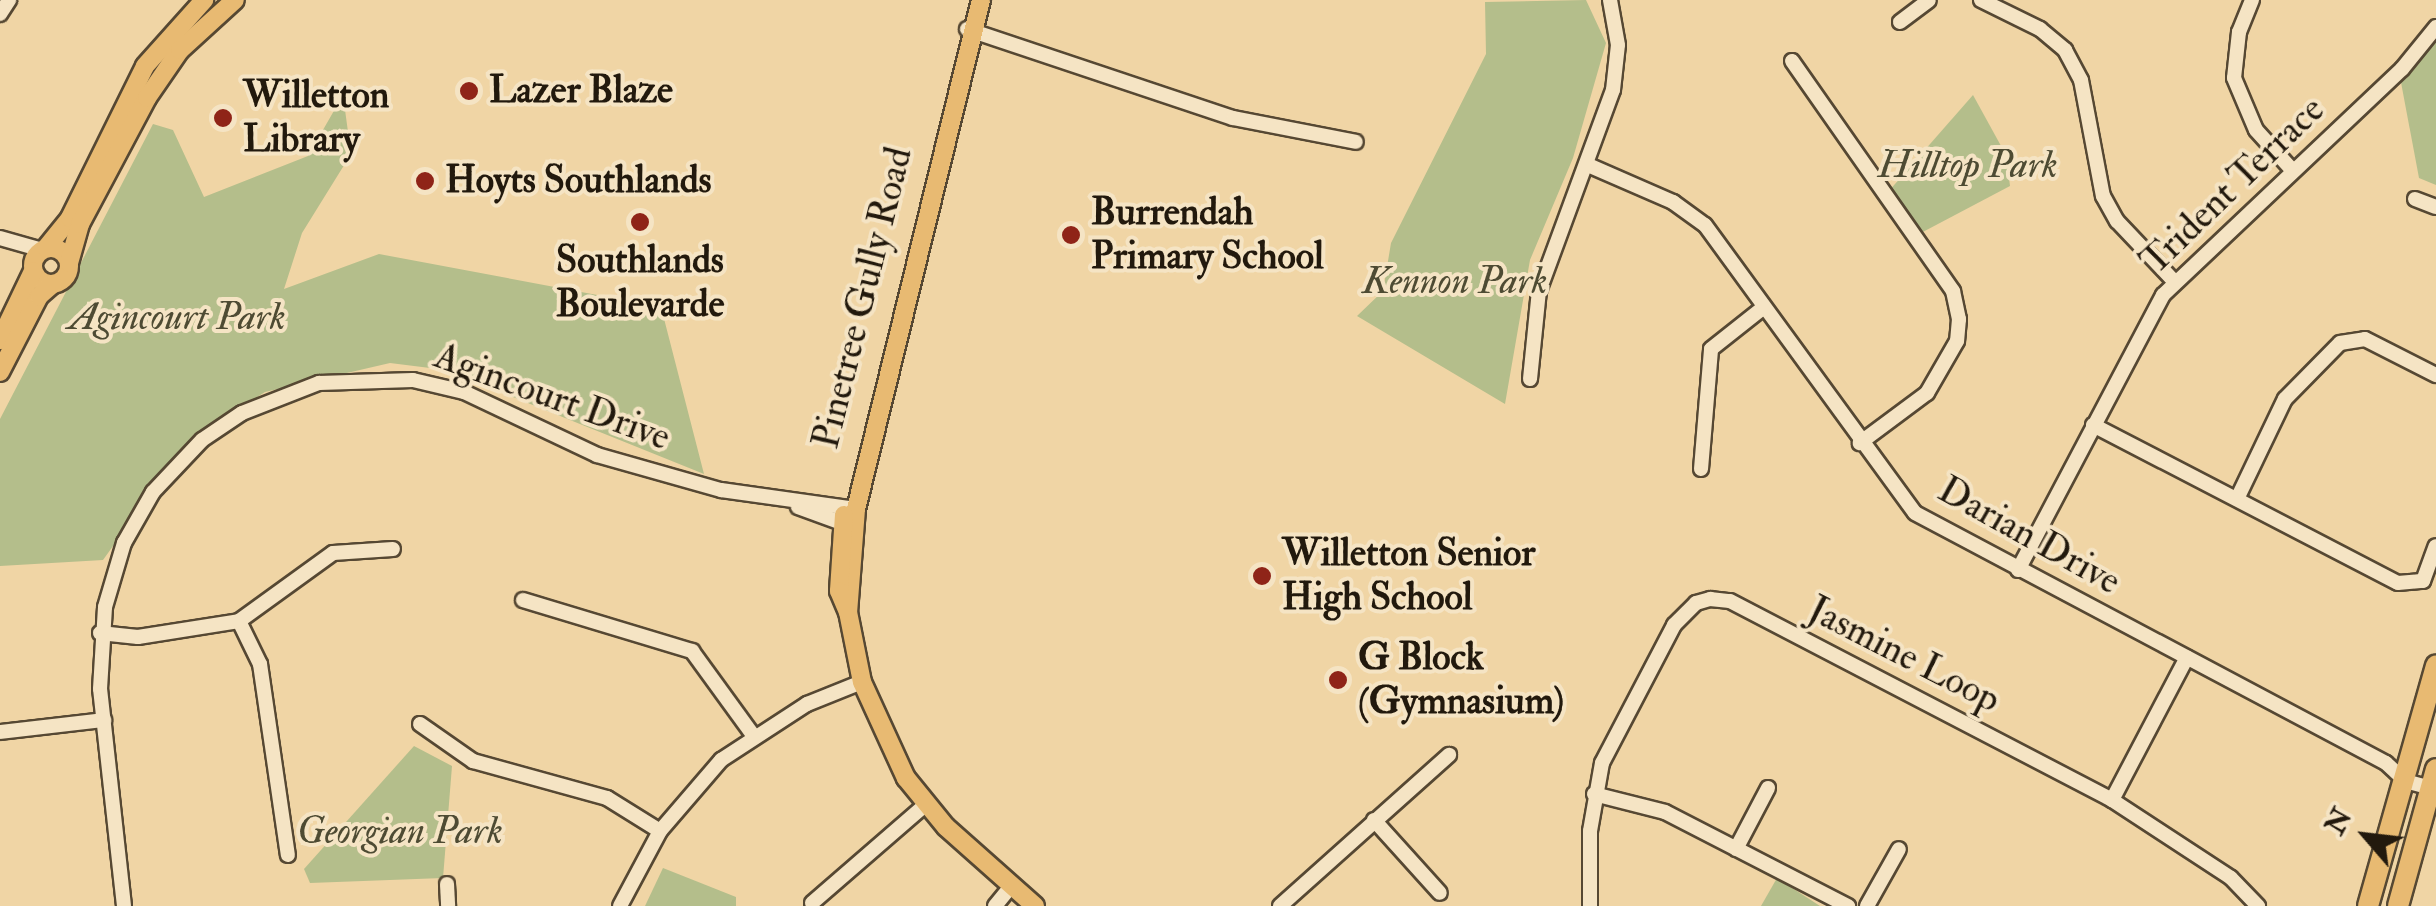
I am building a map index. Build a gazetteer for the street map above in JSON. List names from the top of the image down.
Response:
{
  "streets": {
    "main road": ["Pinetree Gully Road"],
    "street": [
      "Trident Terrace",
      "Agincourt Drive",
      "Darian Drive",
      "Jasmine Loop"
    ]
  },
  "crossings": [
    ["Trident Terrace", "Darian Drive"],
    ["Pinetree Gully Road", "Agincourt Drive"]
  ],
  "parks": [
    "Hilltop Park",
    "Kennon Park",
    "Agincourt Park",
    "Georgian Park"
  ],
  "places": [
    "Lazer Blaze",
    "Willetton Library",
    "Hoyts Southlands",
    "Southlands Boulevarde",
    "Burrendah Primary School",
    "Willetton Senior High School",
    "G Block (Gymnasium)"
  ],
  "north": "top left"
}
